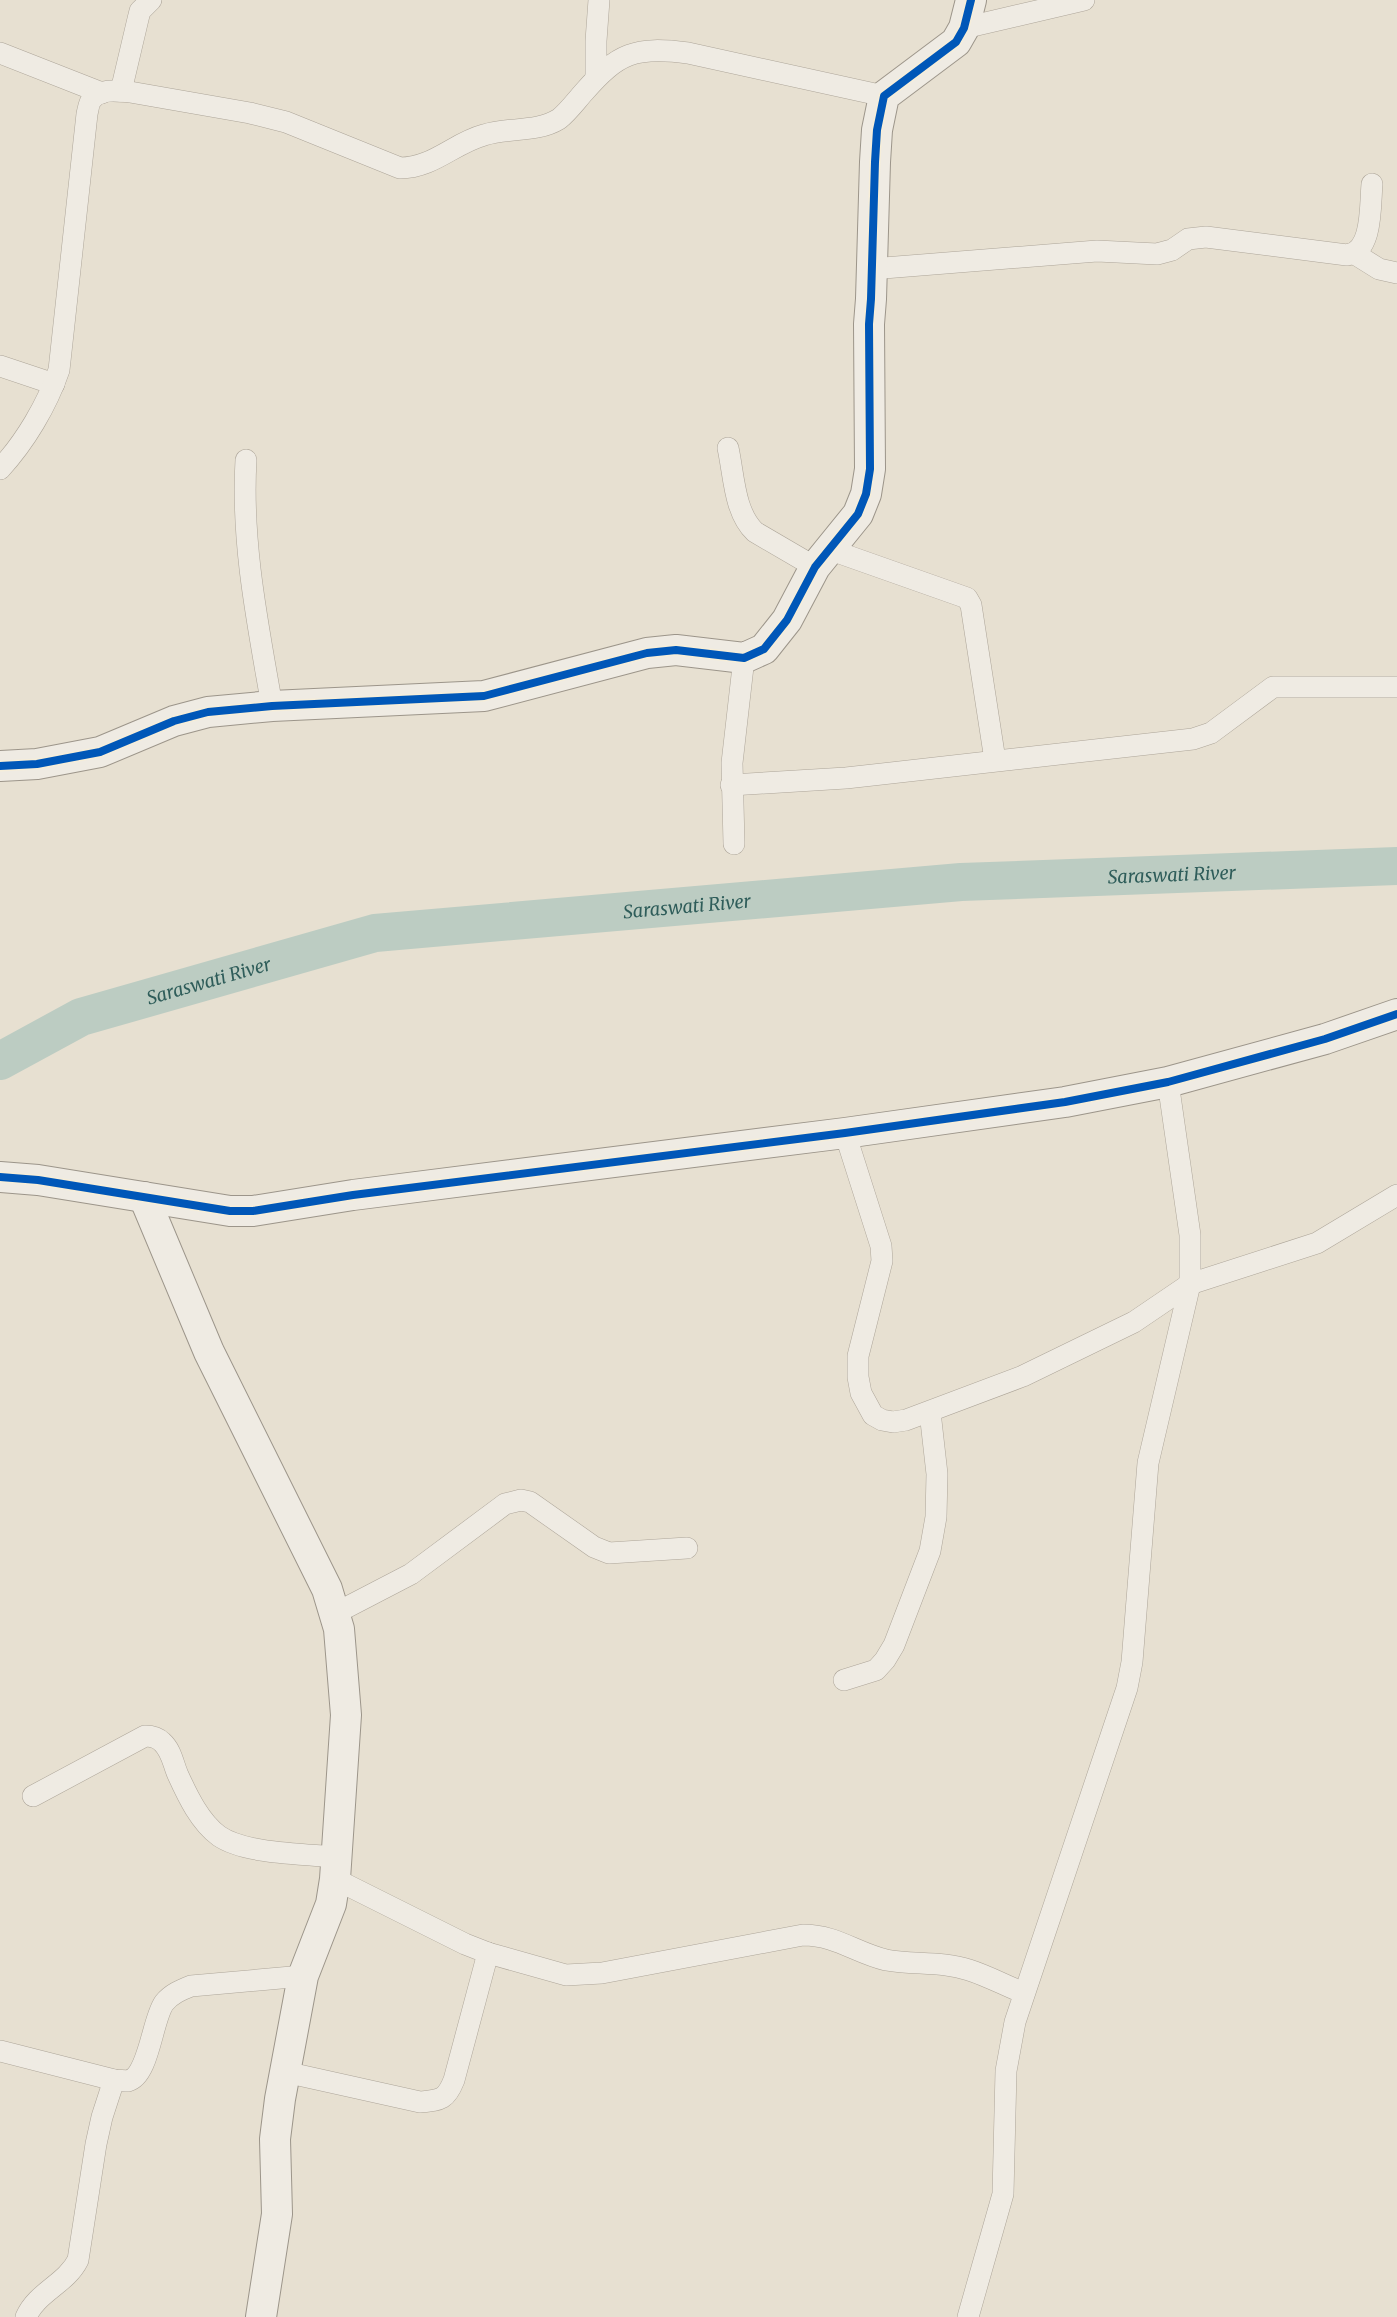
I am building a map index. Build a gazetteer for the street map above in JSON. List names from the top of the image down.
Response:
{
  "water": ["Saraswati River"]
}
